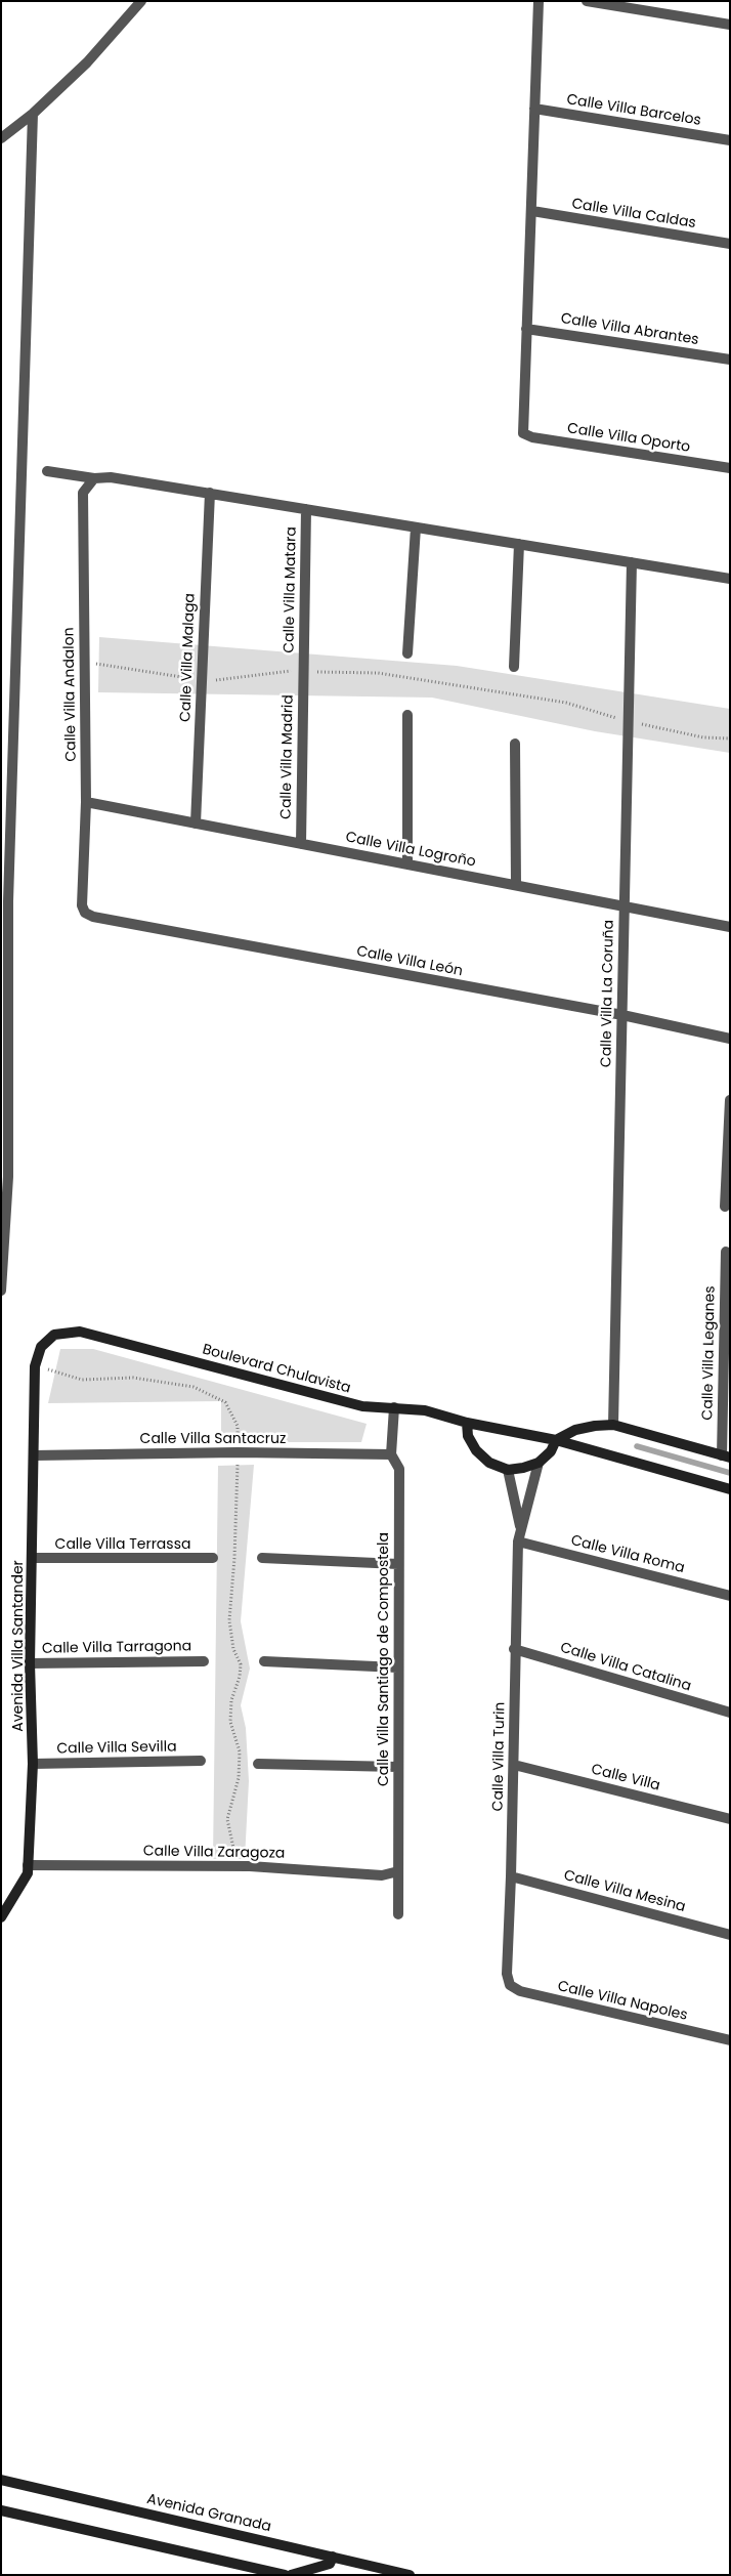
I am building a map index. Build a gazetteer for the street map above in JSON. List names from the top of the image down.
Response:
{
  "streets": {
    "street": [
      "Calle Villa Barcelos",
      "Calle Villa Caldas",
      "Calle Villa Abrantes",
      "Calle Villa Oporto",
      "Calle Villa Matara",
      "Calle Villa Malaga",
      "Calle Villa Andalon",
      "Calle Villa Madrid",
      "Calle Villa Logroño",
      "Calle Villa León",
      "Calle Villa La Coruña",
      "Calle Villa Leganes",
      "Boulevard Chulavista",
      "Calle Villa Santacruz",
      "Calle Villa Terrassa",
      "Calle Villa Roma",
      "Avenida Villa Santander",
      "Calle Villa Tarragona",
      "Calle Villa Santiago de Compostela",
      "Calle Villa Catalina",
      "Calle Villa Sevilla",
      "Calle Villa Turin",
      "Calle Villa",
      "Calle Villa Zaragoza",
      "Calle Villa Mesina",
      "Calle Villa Napoles",
      "Avenida Granada"
    ]
  },
  "crossings": [
    ["Calle Villa Abrantes", "Calle Villa Oporto"],
    ["Calle Villa Matara", "Calle Villa Madrid"],
    ["Calle Villa Malaga", "Calle Villa Logroño"],
    ["Calle Villa Andalon", "Calle Villa Logroño"],
    ["Calle Villa Andalon", "Calle Villa León"],
    ["Calle Villa Madrid", "Calle Villa Logroño"],
    ["Calle Villa Logroño", "Calle Villa La Coruña"],
    ["Calle Villa León", "Calle Villa La Coruña"],
    ["Boulevard Chulavista", "Avenida Villa Santander"],
    ["Boulevard Chulavista", "Calle Villa Santiago de Compostela"],
    ["Calle Villa Santacruz", "Avenida Villa Santander"],
    ["Calle Villa Santacruz", "Calle Villa Santiago de Compostela"],
    ["Calle Villa Terrassa", "Avenida Villa Santander"],
    ["Calle Villa Roma", "Calle Villa Turin"],
    ["Avenida Villa Santander", "Calle Villa Tarragona"],
    ["Avenida Villa Santander", "Calle Villa Sevilla"],
    ["Avenida Villa Santander", "Calle Villa Zaragoza"],
    ["Calle Villa Santiago de Compostela", "Calle Villa Zaragoza"],
    ["Calle Villa Catalina", "Calle Villa Turin"],
    ["Calle Villa Turin", "Calle Villa"],
    ["Calle Villa Turin", "Calle Villa Mesina"],
    ["Calle Villa Turin", "Calle Villa Napoles"]
  ]
}
